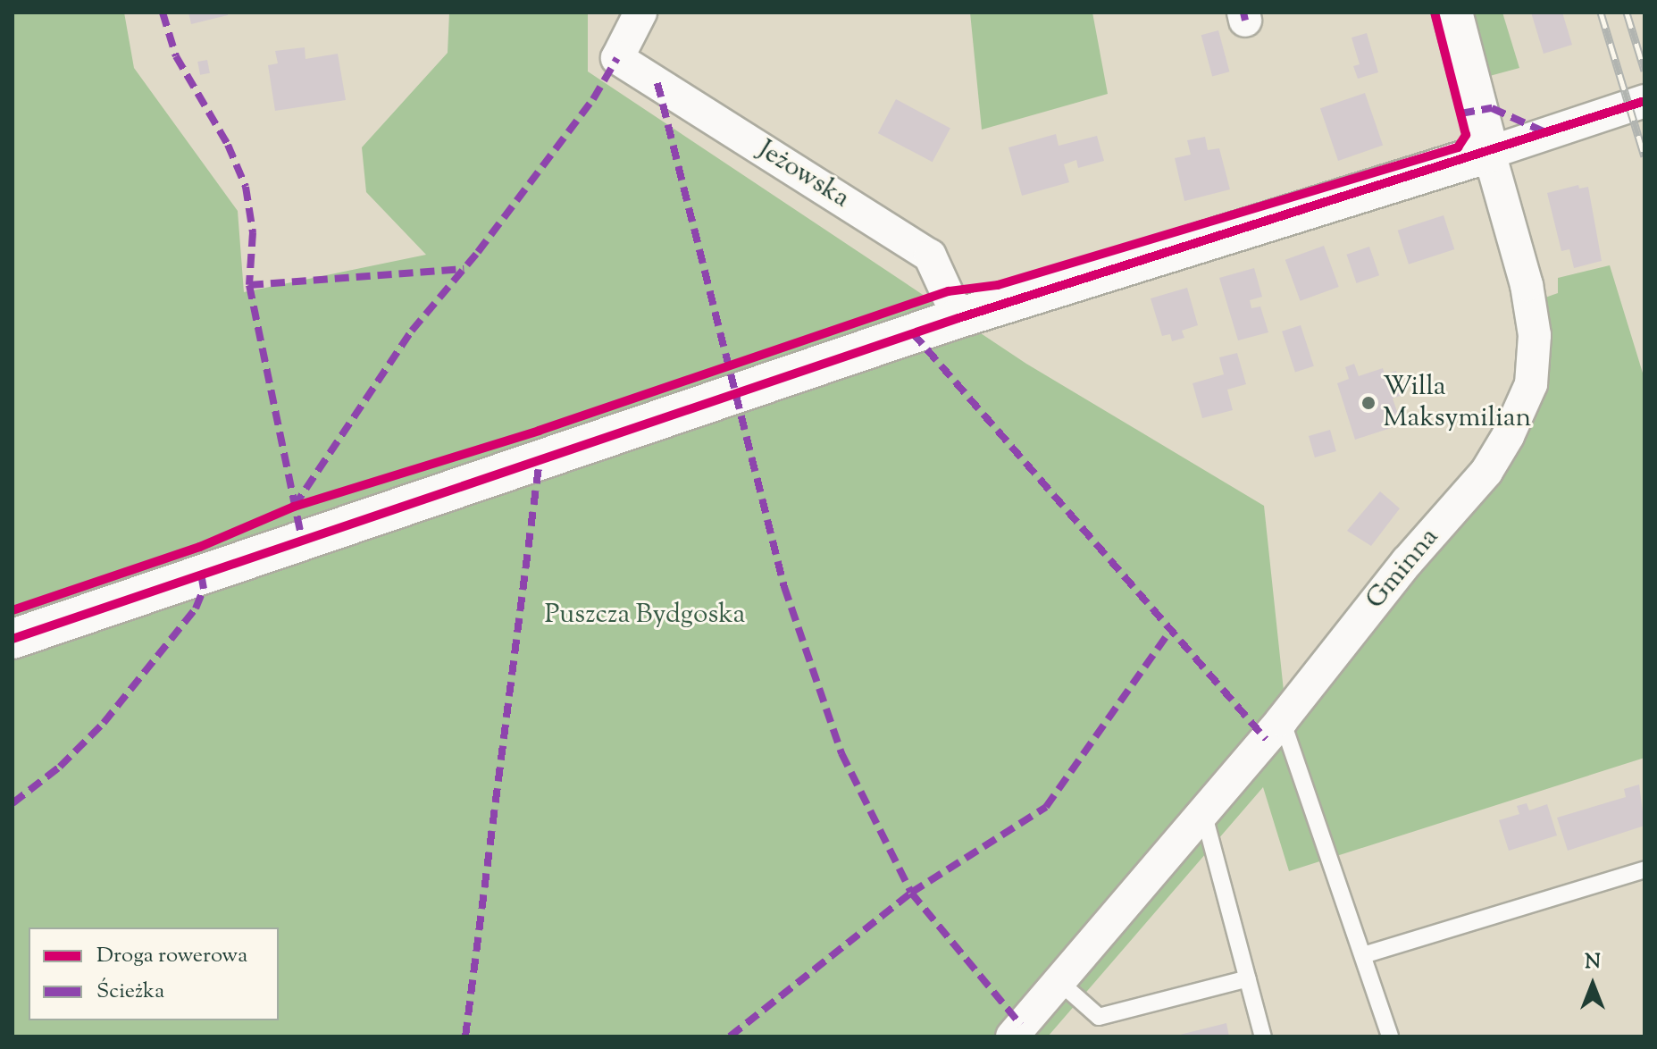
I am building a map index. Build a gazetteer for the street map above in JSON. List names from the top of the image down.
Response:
{
  "streets": {
    "street": ["Jeżowska", "Gminna"]
  },
  "parks": ["Puszcza Bydgoska"],
  "places": ["Willa Maksymilian"],
  "legend": ["Droga rowerowa", "Ścieżka"],
  "north": "top"
}
